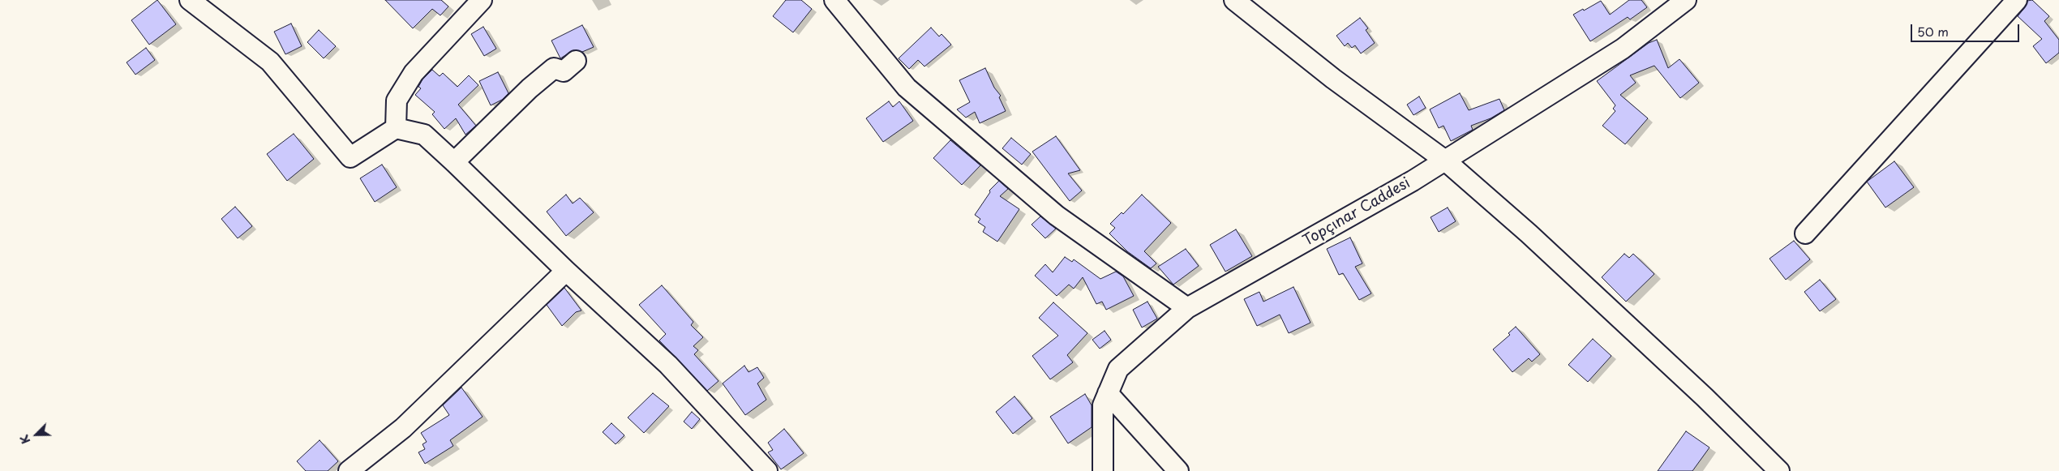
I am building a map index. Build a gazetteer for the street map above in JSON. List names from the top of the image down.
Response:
{
  "streets": {
    "street": ["Topçınar Caddesi"]
  },
  "scale_bar": "50 m",
  "north": "bottom left"
}
